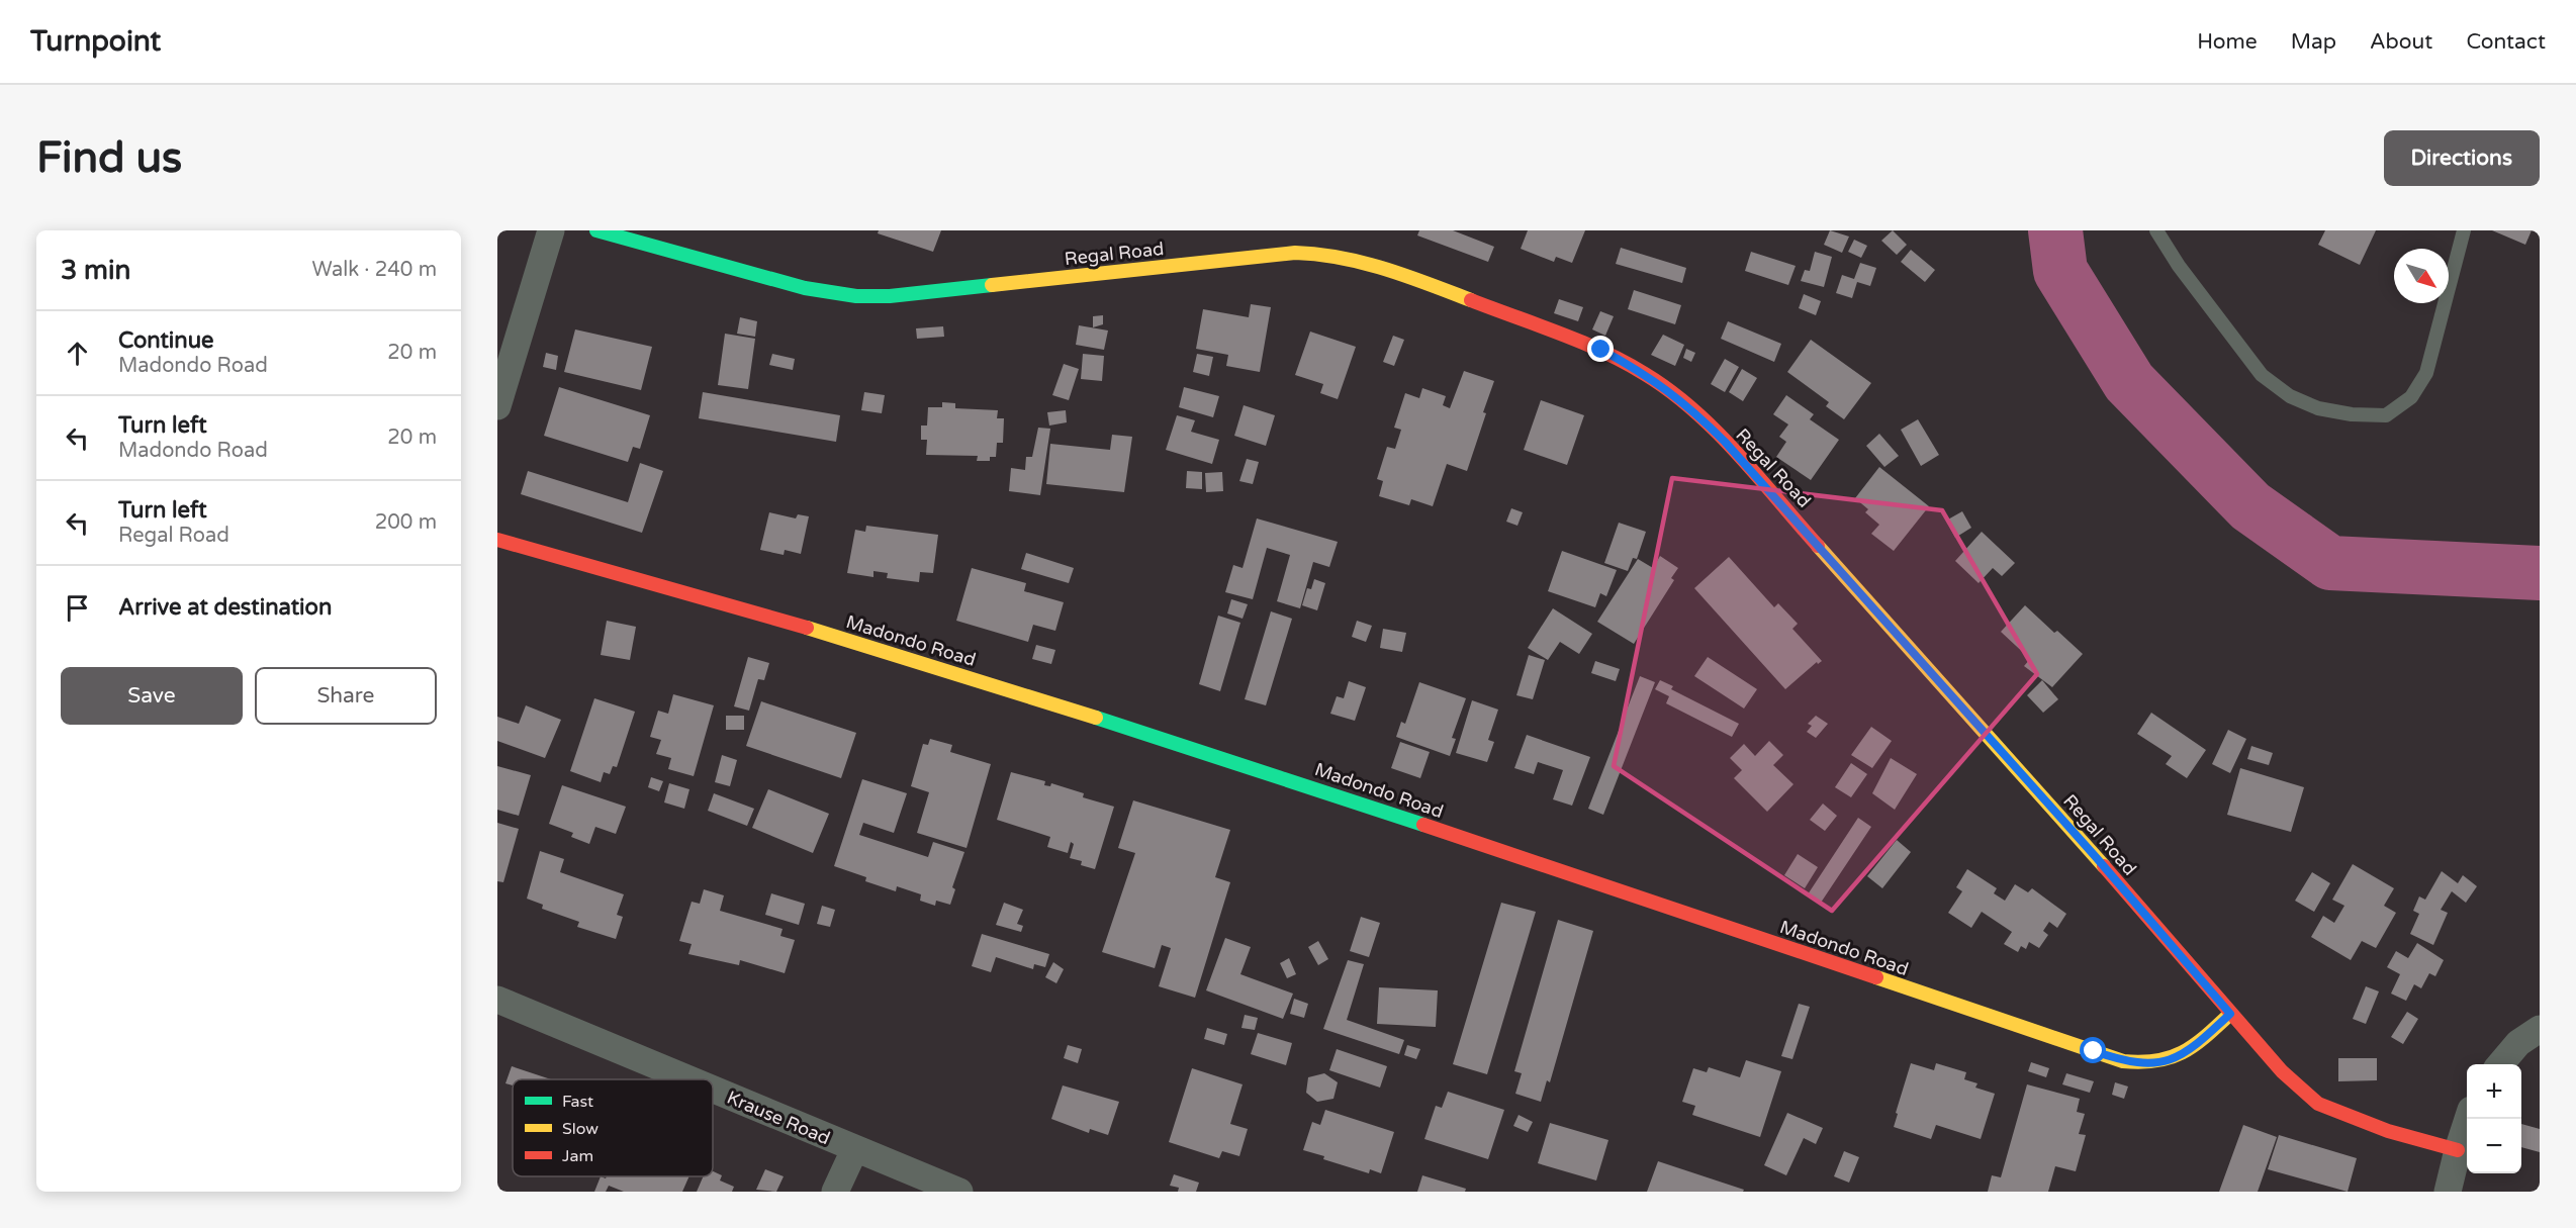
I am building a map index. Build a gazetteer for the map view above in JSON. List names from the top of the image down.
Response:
{
  "streets": {
    "street": ["Regal Road", "Madondo Road", "Krause Road"]
  },
  "crossings": [
    ["Regal Road", "Madondo Road"]
  ],
  "legend": ["Fast", "Slow", "Jam"],
  "north": "bottom right",
  "page": {
    "header": "Turnpoint",
    "nav": [
      "Home",
      "Map",
      "About",
      "Contact"
    ],
    "buttons": [
      "Directions",
      ["Save", "Share"]
    ],
    "title": "Find us",
    "heading": ["3 min", "Walk · 240 m"],
    "list": [
      ["Continue", "Madondo Road", "20 m"],
      ["Turn left", "Madondo Road", "20 m"],
      ["Turn left", "Regal Road", "200 m"],
      "Arrive at destination"
    ],
    "map_buttons": ["+", "−"]
  }
}
